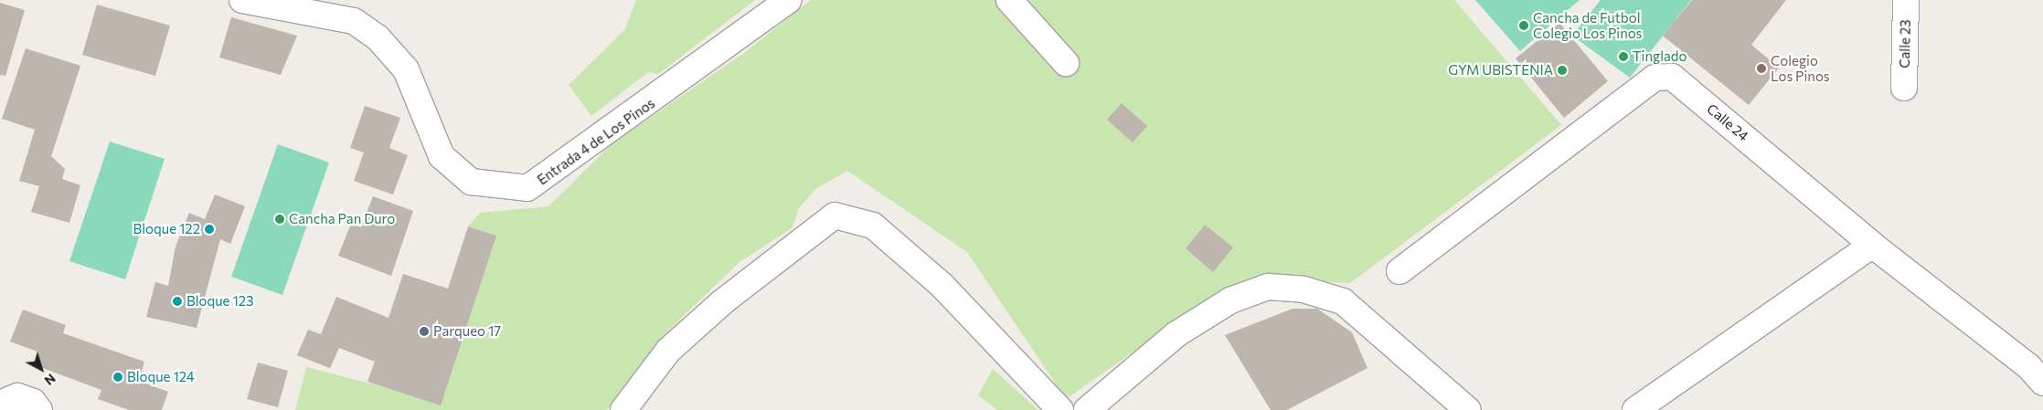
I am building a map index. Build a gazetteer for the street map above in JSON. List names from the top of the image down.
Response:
{
  "streets": {
    "street": ["Calle 23", "Calle 24", "Entrada 4 de Los Pinos"]
  },
  "places": [
    "Cancha de Futbol Colegio Los Pinos",
    "Tinglado",
    "Colegio Los Pinos",
    "GYM UBISTENIA",
    "Cancha Pan Duro",
    "Bloque 122",
    "Bloque 123",
    "Parqueo 17",
    "Bloque 124"
  ],
  "north": "bottom right"
}
